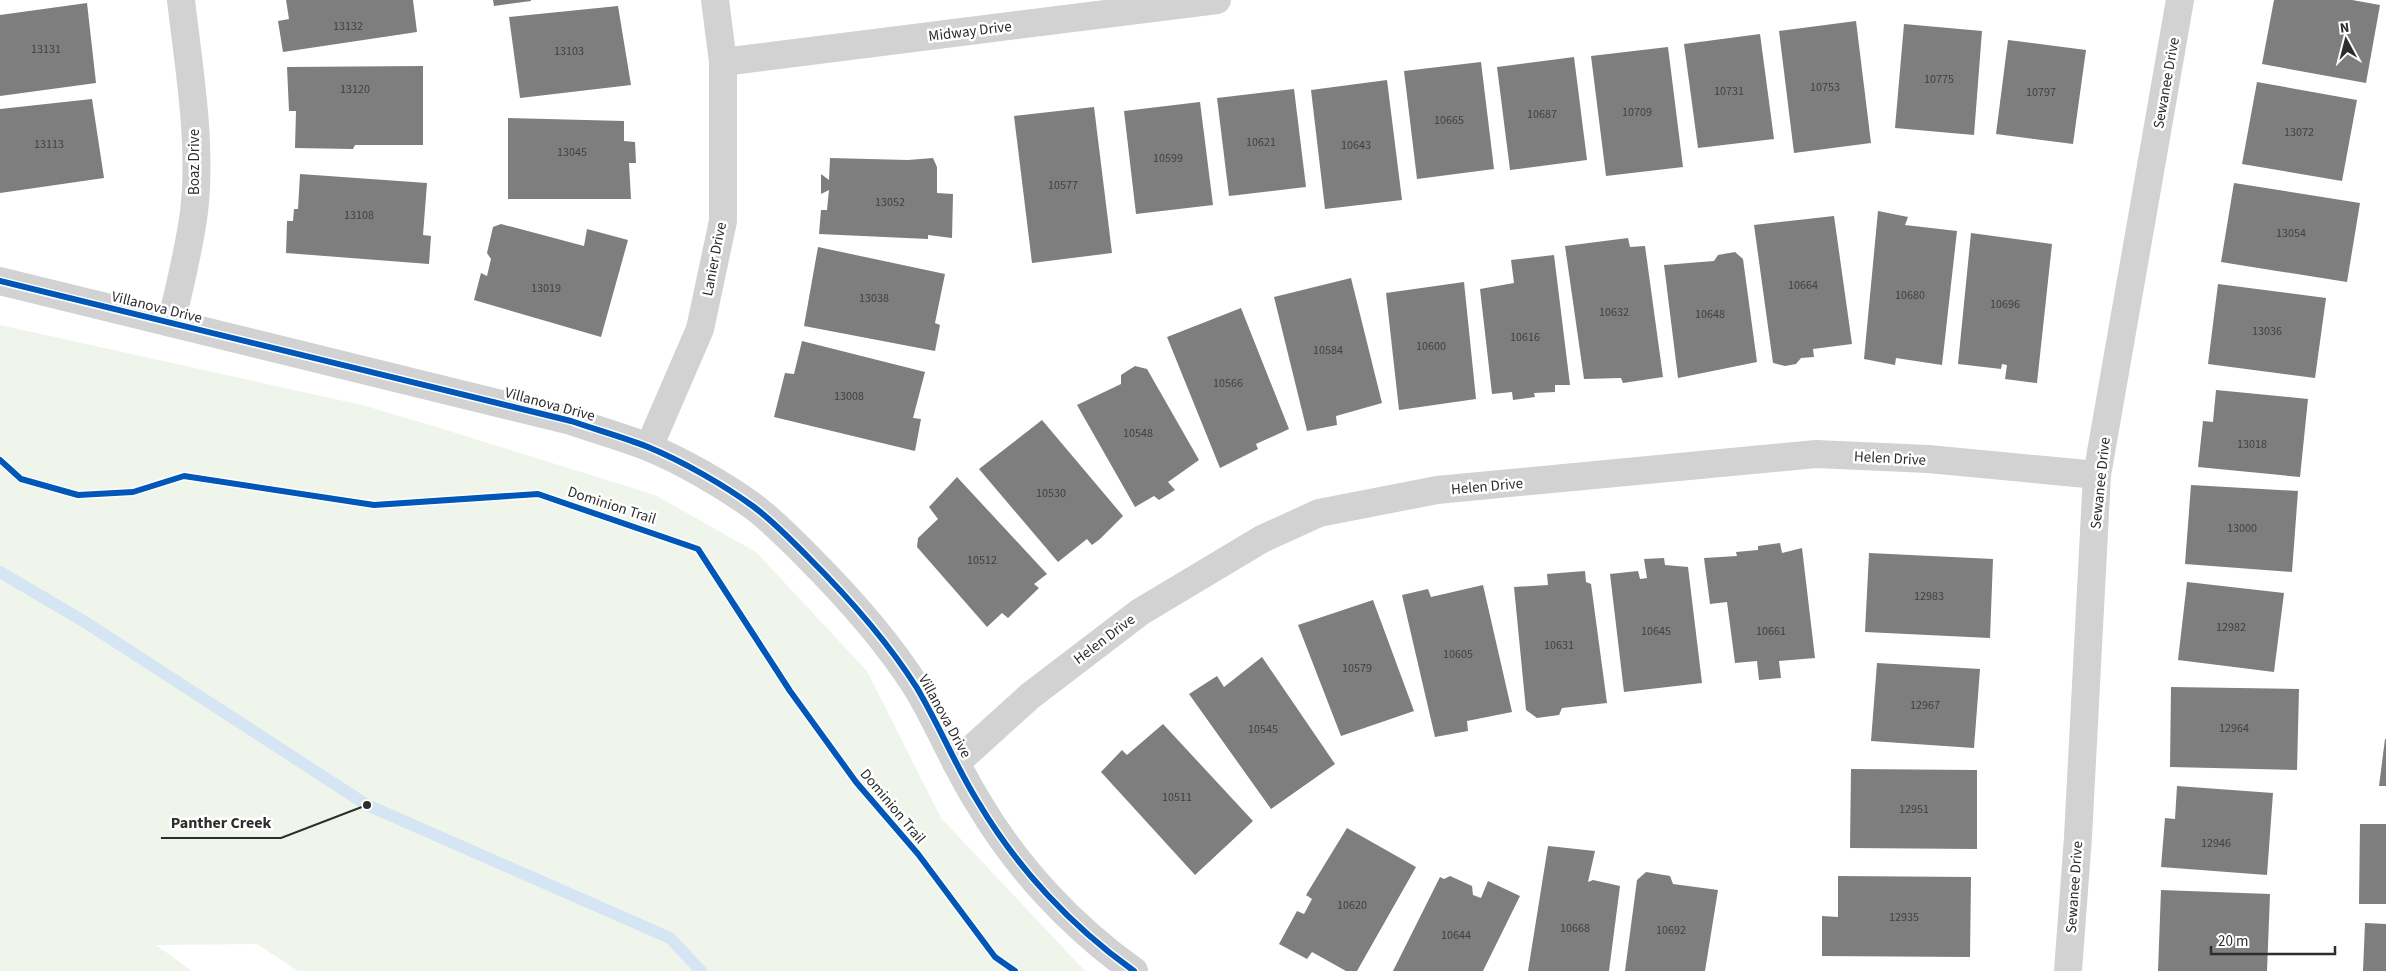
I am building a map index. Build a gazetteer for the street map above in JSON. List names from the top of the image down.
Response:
{
  "streets": {
    "street": [
      "Midway Drive",
      "Sewanee Drive",
      "Boaz Drive",
      "Lanier Drive",
      "Villanova Drive",
      "Helen Drive"
    ],
    "cycle path": ["Dominion Trail"]
  },
  "crossings": [
    ["Midway Drive", "Lanier Drive"],
    ["Sewanee Drive", "Helen Drive"],
    ["Boaz Drive", "Villanova Drive"],
    ["Lanier Drive", "Villanova Drive"],
    ["Villanova Drive", "Helen Drive"]
  ],
  "places": ["Panther Creek"],
  "house_numbers": [
    "13132",
    "13131",
    "13103",
    "10775",
    "10753",
    "13120",
    "10731",
    "10797",
    "10709",
    "10687",
    "10665",
    "13072",
    "10621",
    "13113",
    "10643",
    "13045",
    "10599",
    "10577",
    "13052",
    "13108",
    "13054",
    "10664",
    "13019",
    "10680",
    "13038",
    "10696",
    "10632",
    "10648",
    "13036",
    "10616",
    "10600",
    "10584",
    "10566",
    "13008",
    "10548",
    "13018",
    "10530",
    "13000",
    "10512",
    "12983",
    "12982",
    "10645",
    "10661",
    "10631",
    "10605",
    "10579",
    "12967",
    "12964",
    "10545",
    "10511",
    "12951",
    "12946",
    "10620",
    "12935",
    "10668",
    "10692",
    "10644"
  ],
  "scale_bar": "20 m",
  "north": "top"
}
